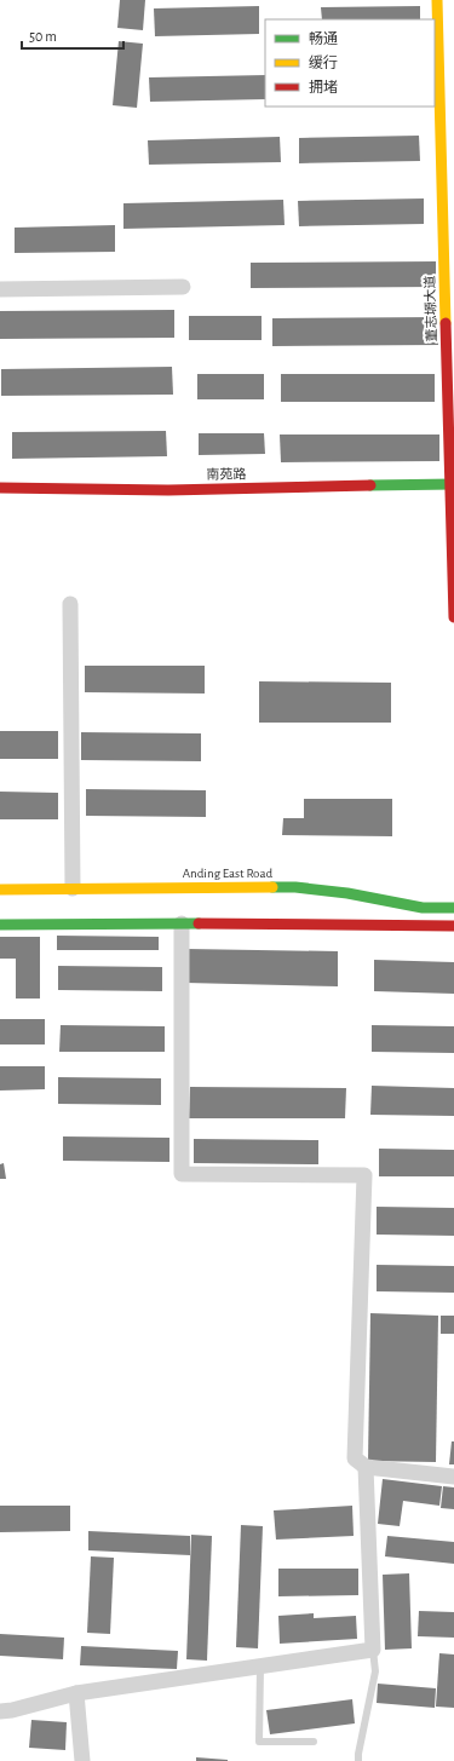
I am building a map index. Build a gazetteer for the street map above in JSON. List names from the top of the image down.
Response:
{
  "streets": {
    "street": ["董志塬大道", "南苑路", "Anding East Road"]
  },
  "crossings": [
    ["董志塬大道", "南苑路"]
  ],
  "legend": ["畅通", "缓行", "拥堵"],
  "scale_bar": "50 m"
}
